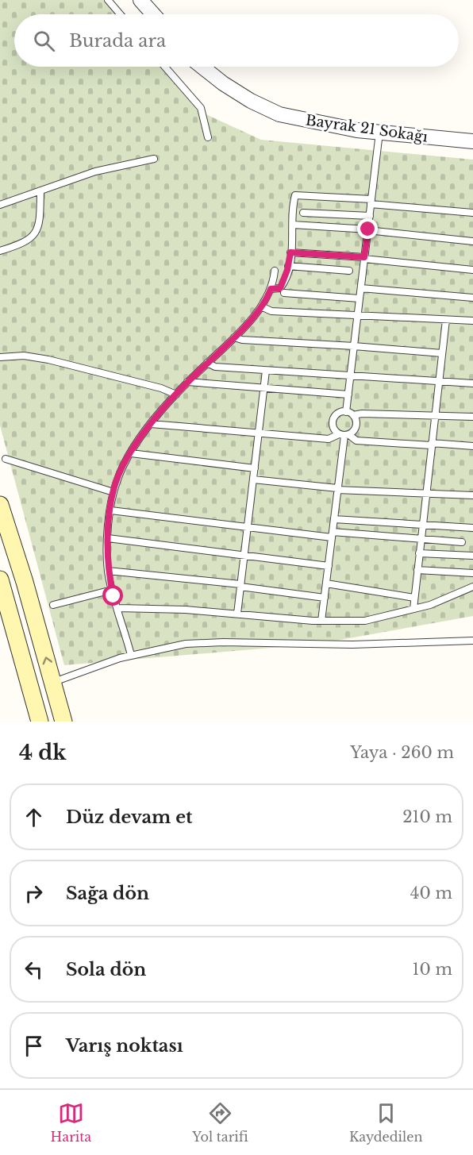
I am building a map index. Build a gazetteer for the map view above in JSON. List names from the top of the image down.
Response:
{
  "streets": {
    "street": ["Bayrak 21 Sokağı"]
  },
  "page": {
    "search": "Burada ara",
    "heading": ["4 dk", "Yaya · 260 m"],
    "list": [
      ["Düz devam et", "210 m"],
      ["Sağa dön", "40 m"],
      ["Sola dön", "10 m"],
      "Varış noktası"
    ],
    "nav": ["Harita", "Yol tarifi", "Kaydedilen"]
  }
}
